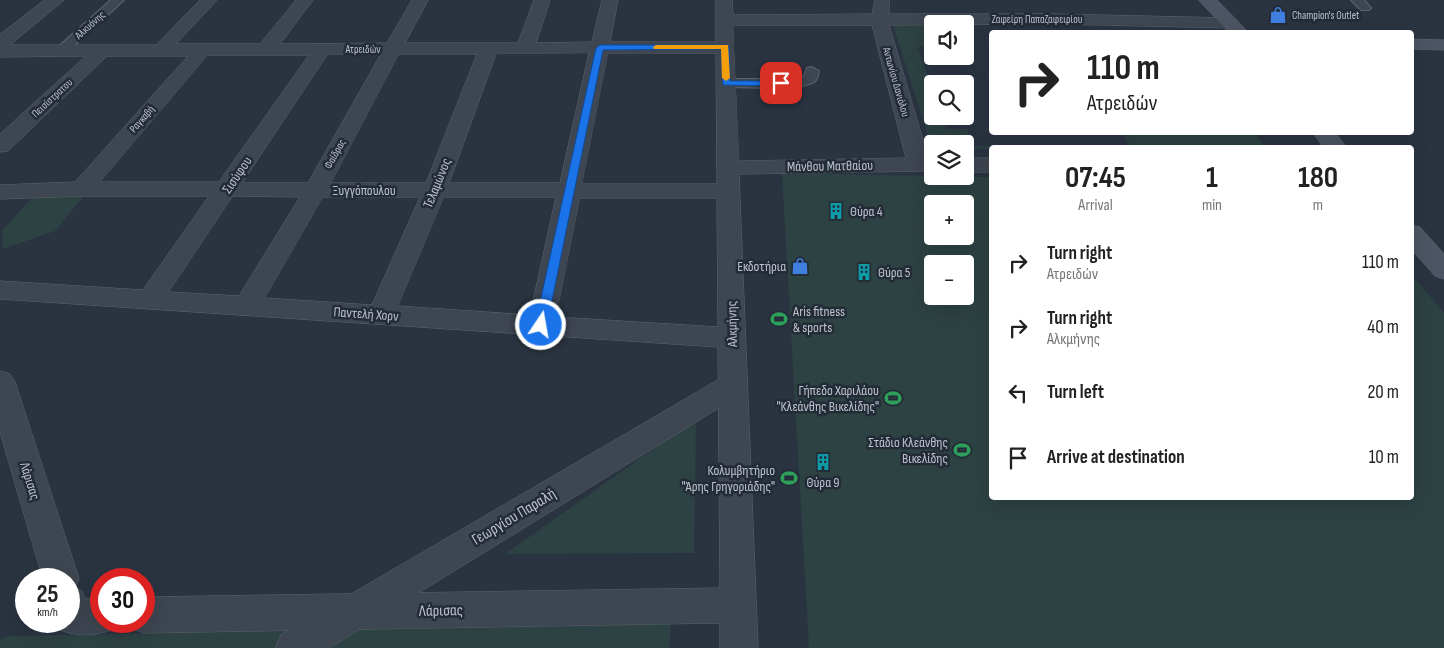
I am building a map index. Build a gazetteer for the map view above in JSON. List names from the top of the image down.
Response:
{
  "streets": {
    "street": [
      "Ζαφείρη Παπαζαφειρίου",
      "Ατρειδών",
      "Αντωνίου Δανιόλου",
      "Πεισίστρατου",
      "Ραγκαβή",
      "Φαίδρας",
      "Μάνθου Ματθαίου",
      "Σισύφου",
      "Τελαμώνος",
      "Ξυγγόπουλου",
      "Παντελή Χορν",
      "Αλκμήνης",
      "Λάρισας",
      "Γεωργίου Παραλή"
    ],
    "lane": ["Αλκυόνης"]
  },
  "crossings": [
    ["Ζαφείρη Παπαζαφειρίου", "Αντωνίου Δανιόλου"],
    ["Ζαφείρη Παπαζαφειρίου", "Αλκμήνης"],
    ["Αλκυόνης", "Ατρειδών"],
    ["Ατρειδών", "Πεισίστρατου"],
    ["Ατρειδών", "Ραγκαβή"],
    ["Ατρειδών", "Φαίδρας"],
    ["Ατρειδών", "Σισύφου"],
    ["Ατρειδών", "Τελαμώνος"],
    ["Ατρειδών", "Αλκμήνης"],
    ["Ραγκαβή", "Ξυγγόπουλου"],
    ["Φαίδρας", "Ξυγγόπουλου"],
    ["Φαίδρας", "Παντελή Χορν"],
    ["Μάνθου Ματθαίου", "Ξυγγόπουλου"],
    ["Μάνθου Ματθαίου", "Αλκμήνης"],
    ["Σισύφου", "Ξυγγόπουλου"],
    ["Σισύφου", "Παντελή Χορν"],
    ["Τελαμώνος", "Ξυγγόπουλου"],
    ["Τελαμώνος", "Παντελή Χορν"],
    ["Ξυγγόπουλου", "Αλκμήνης"],
    ["Παντελή Χορν", "Αλκμήνης"],
    ["Αλκμήνης", "Λάρισας"],
    ["Αλκμήνης", "Γεωργίου Παραλή"],
    ["Λάρισας", "Γεωργίου Παραλή"]
  ],
  "places": {
    "shop": ["Champion's Outlet", "Εκδοτήρια"],
    "building": ["Θύρα 4", "Θύρα 5", "Θύρα 9"],
    "sports": [
      "Aris fitness & sports",
      "Γήπεδο Χαριλάου \"Κλεάνθης Βικελίδης\"",
      "Στάδιο Κλεάνθης Βικελίδης",
      "Κολυμβητήριο \"Άρης Γρηγοριάδης\""
    ]
  },
  "page": {
    "map_buttons": ["+", "−"],
    "turn": ["110 m", "Ατρειδών"],
    "eta": [
      "07:45",
      "Arrival",
      "1",
      "min",
      "180",
      "m"
    ],
    "list": [
      {
        "name": "Turn right",
        "note": "Ατρειδών",
        "value": "110 m"
      },
      {
        "name": "Turn right",
        "note": "Αλκμήνης",
        "value": "40 m"
      },
      {
        "name": "Turn left",
        "value": "20 m"
      },
      {
        "name": "Arrive at destination",
        "value": "10 m"
      }
    ],
    "speed": "25 km/h",
    "limit": "30"
  }
}
